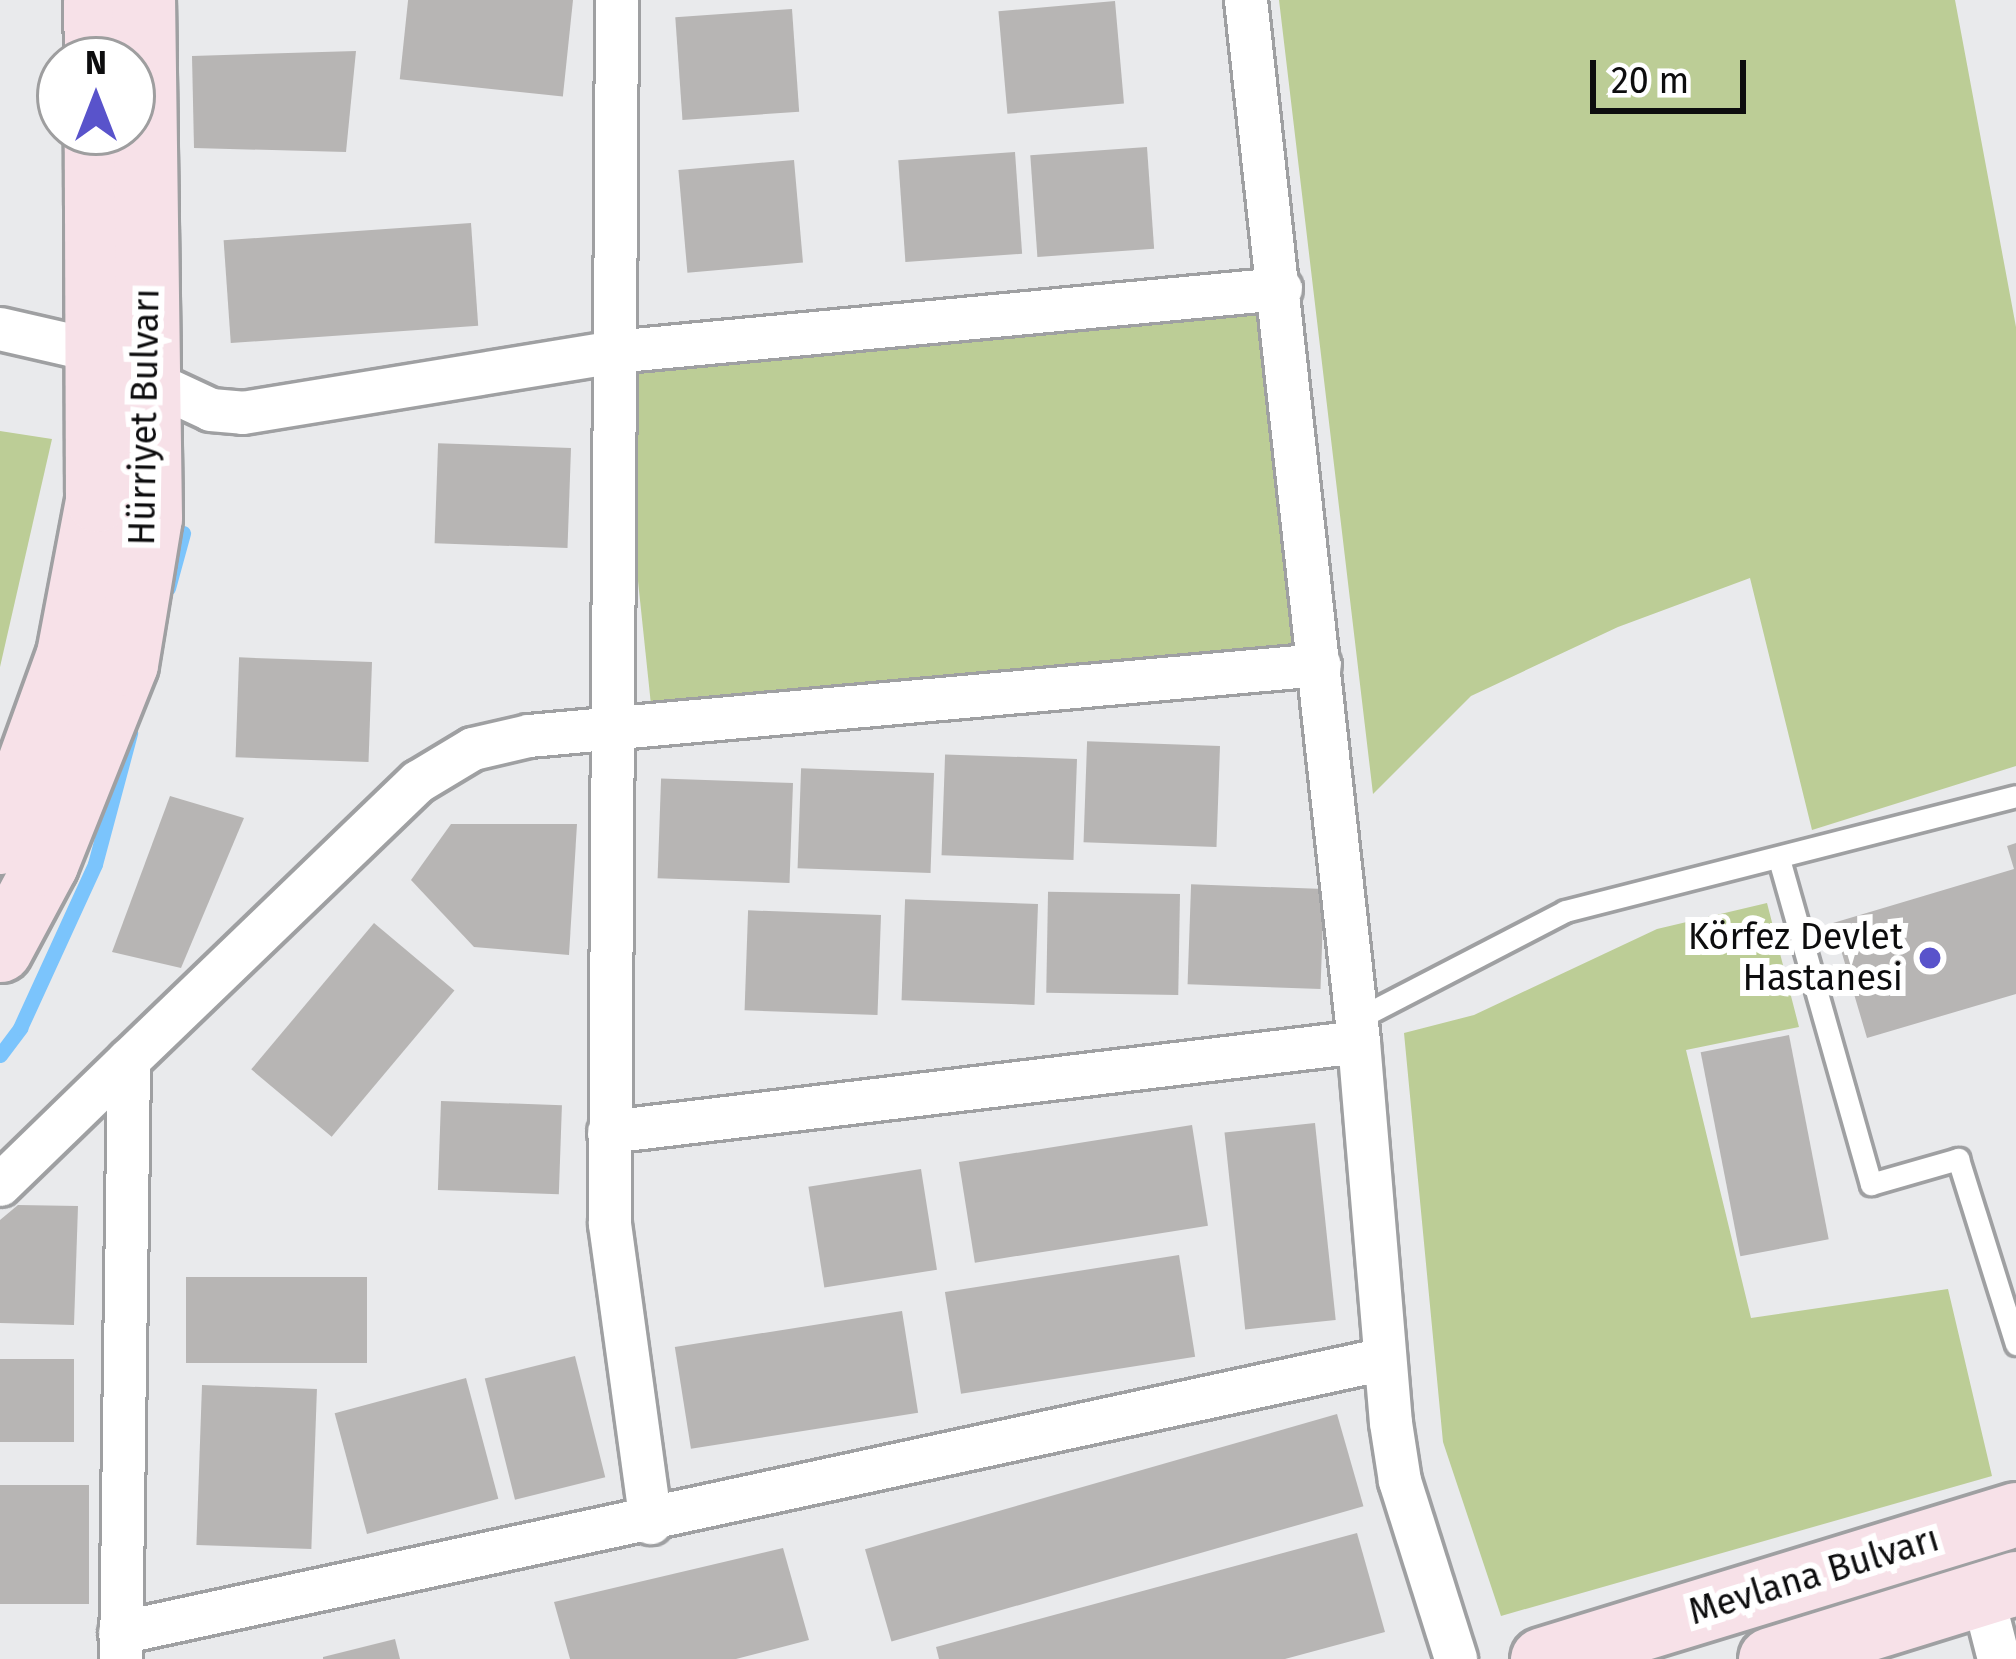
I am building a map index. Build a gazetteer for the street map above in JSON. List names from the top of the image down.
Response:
{
  "streets": {
    "main road": ["Hürriyet Bulvarı", "Mevlana Bulvarı"]
  },
  "places": ["Körfez Devlet Hastanesi"],
  "scale_bar": "20 m",
  "north": "top"
}
